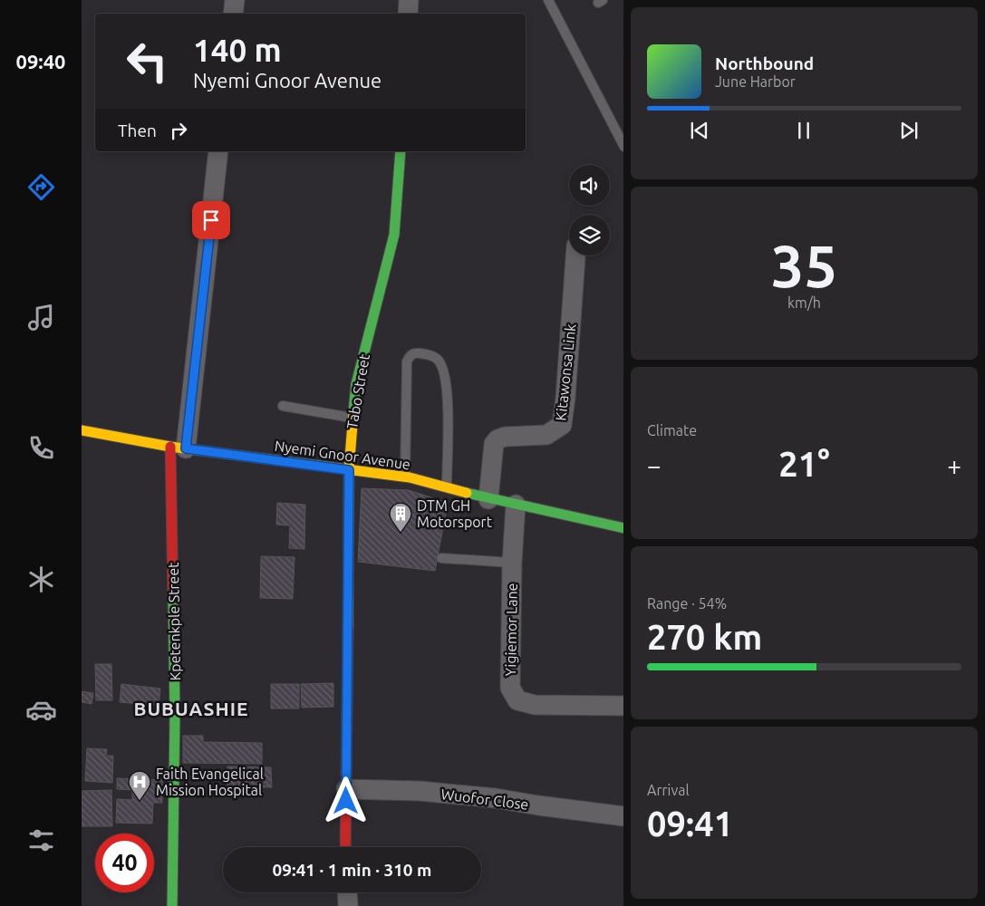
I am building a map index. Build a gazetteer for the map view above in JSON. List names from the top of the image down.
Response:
{
  "streets": {
    "street": [
      "Kitawonsa Link",
      "Tabo Street",
      "Nyemi Gnoor Avenue",
      "Kpetenkple Street",
      "Yigiemor Lane",
      "Wuofor Close"
    ]
  },
  "crossings": [
    ["Kitawonsa Link", "Nyemi Gnoor Avenue"],
    ["Tabo Street", "Nyemi Gnoor Avenue"],
    ["Tabo Street", "Wuofor Close"],
    ["Nyemi Gnoor Avenue", "Kpetenkple Street"],
    ["Nyemi Gnoor Avenue", "Yigiemor Lane"]
  ],
  "districts": ["BUBUASHIE"],
  "places": {
    "building": ["DTM GH Motorsport"],
    "hospital": ["Faith Evangelical Mission Hospital"]
  },
  "page": {
    "tabs": "09:40",
    "turn": ["140 m", "Nyemi Gnoor Avenue"],
    "song": ["Northbound", "June Harbor"],
    "then": "Then",
    "tile": [
      ["35", "km/h"],
      "Climate",
      ["Range · 54%", "270 km"],
      ["Arrival", "09:41"]
    ],
    "heat": ["−", "21°", "+"],
    "limit": "40",
    "trip": "09:41 · 1 min · 310 m"
  }
}
